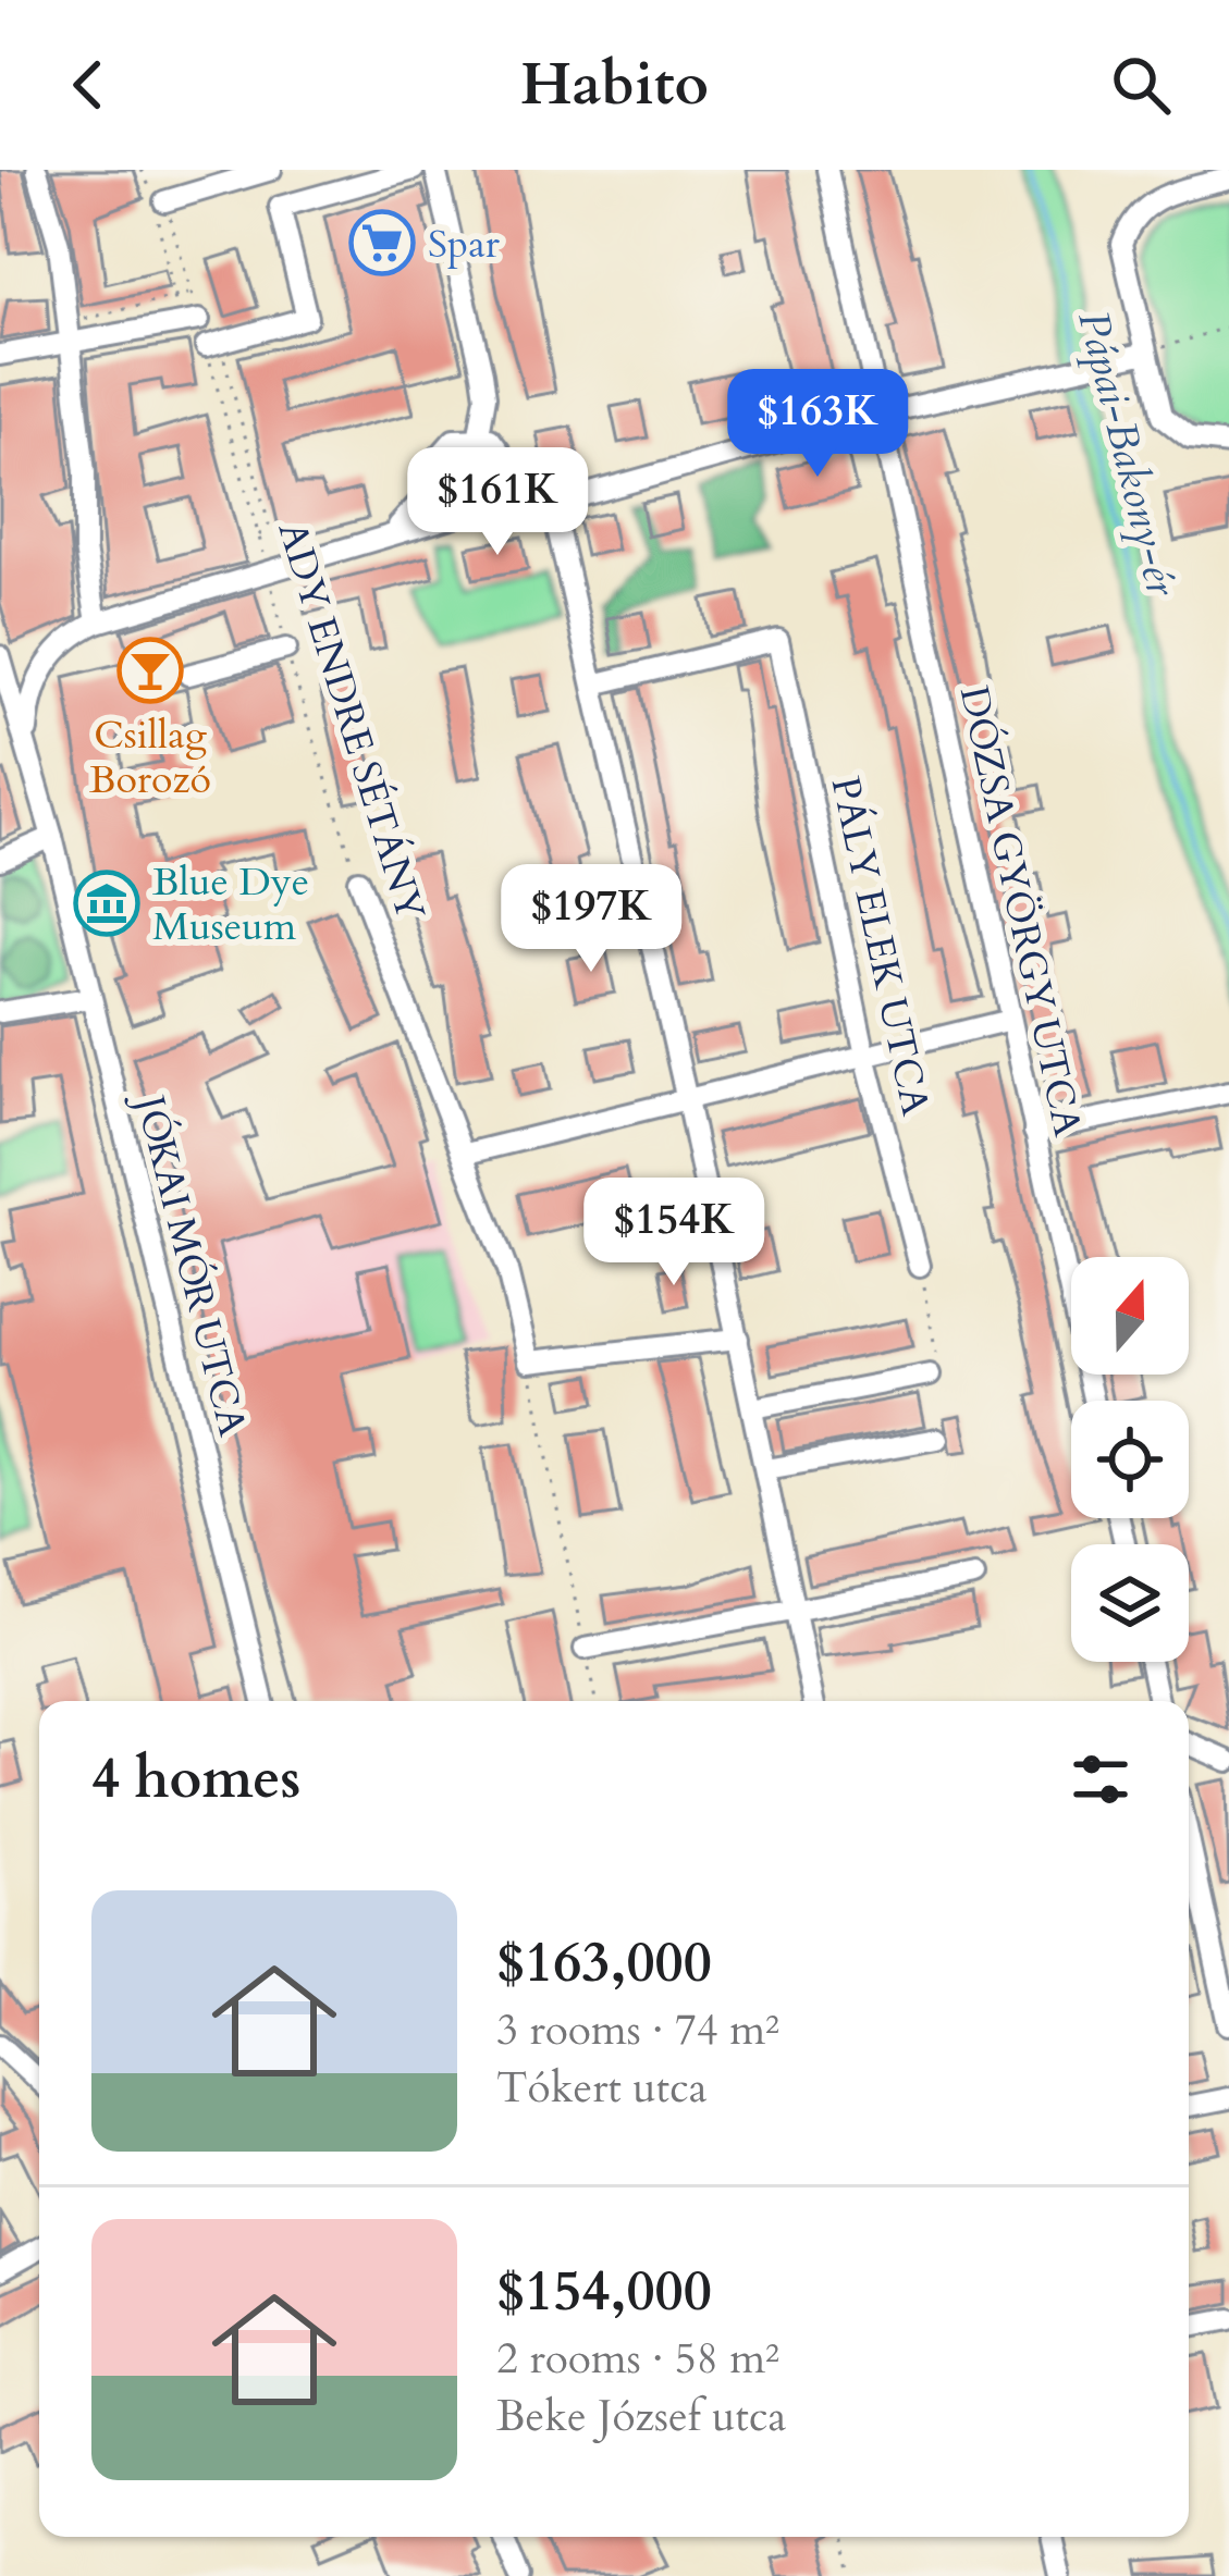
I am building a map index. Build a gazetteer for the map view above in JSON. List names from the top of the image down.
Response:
{
  "streets": {
    "street": [
      "ADY ENDRE SÉTÁNY",
      "DÓZSA GYÖRGY UTCA",
      "PÁLY ELEK UTCA",
      "JÓKAI MÓR UTCA"
    ]
  },
  "water": ["Pápai-Bakony-ér"],
  "places": {
    "supermarket": ["Spar"],
    "bar": ["Csillag Borozó"],
    "museum": ["Blue Dye Museum"]
  },
  "north": "top",
  "page": {
    "header": "Habito",
    "price": [
      "$163K",
      "$161K",
      "$197K",
      "$154K"
    ],
    "heading": "4 homes",
    "list": [
      {
        "name": "$163,000",
        "note": "3 rooms · 74 m² · Tókert utca"
      },
      {
        "name": "$154,000",
        "note": "2 rooms · 58 m² · Beke József utca"
      }
    ]
  }
}
